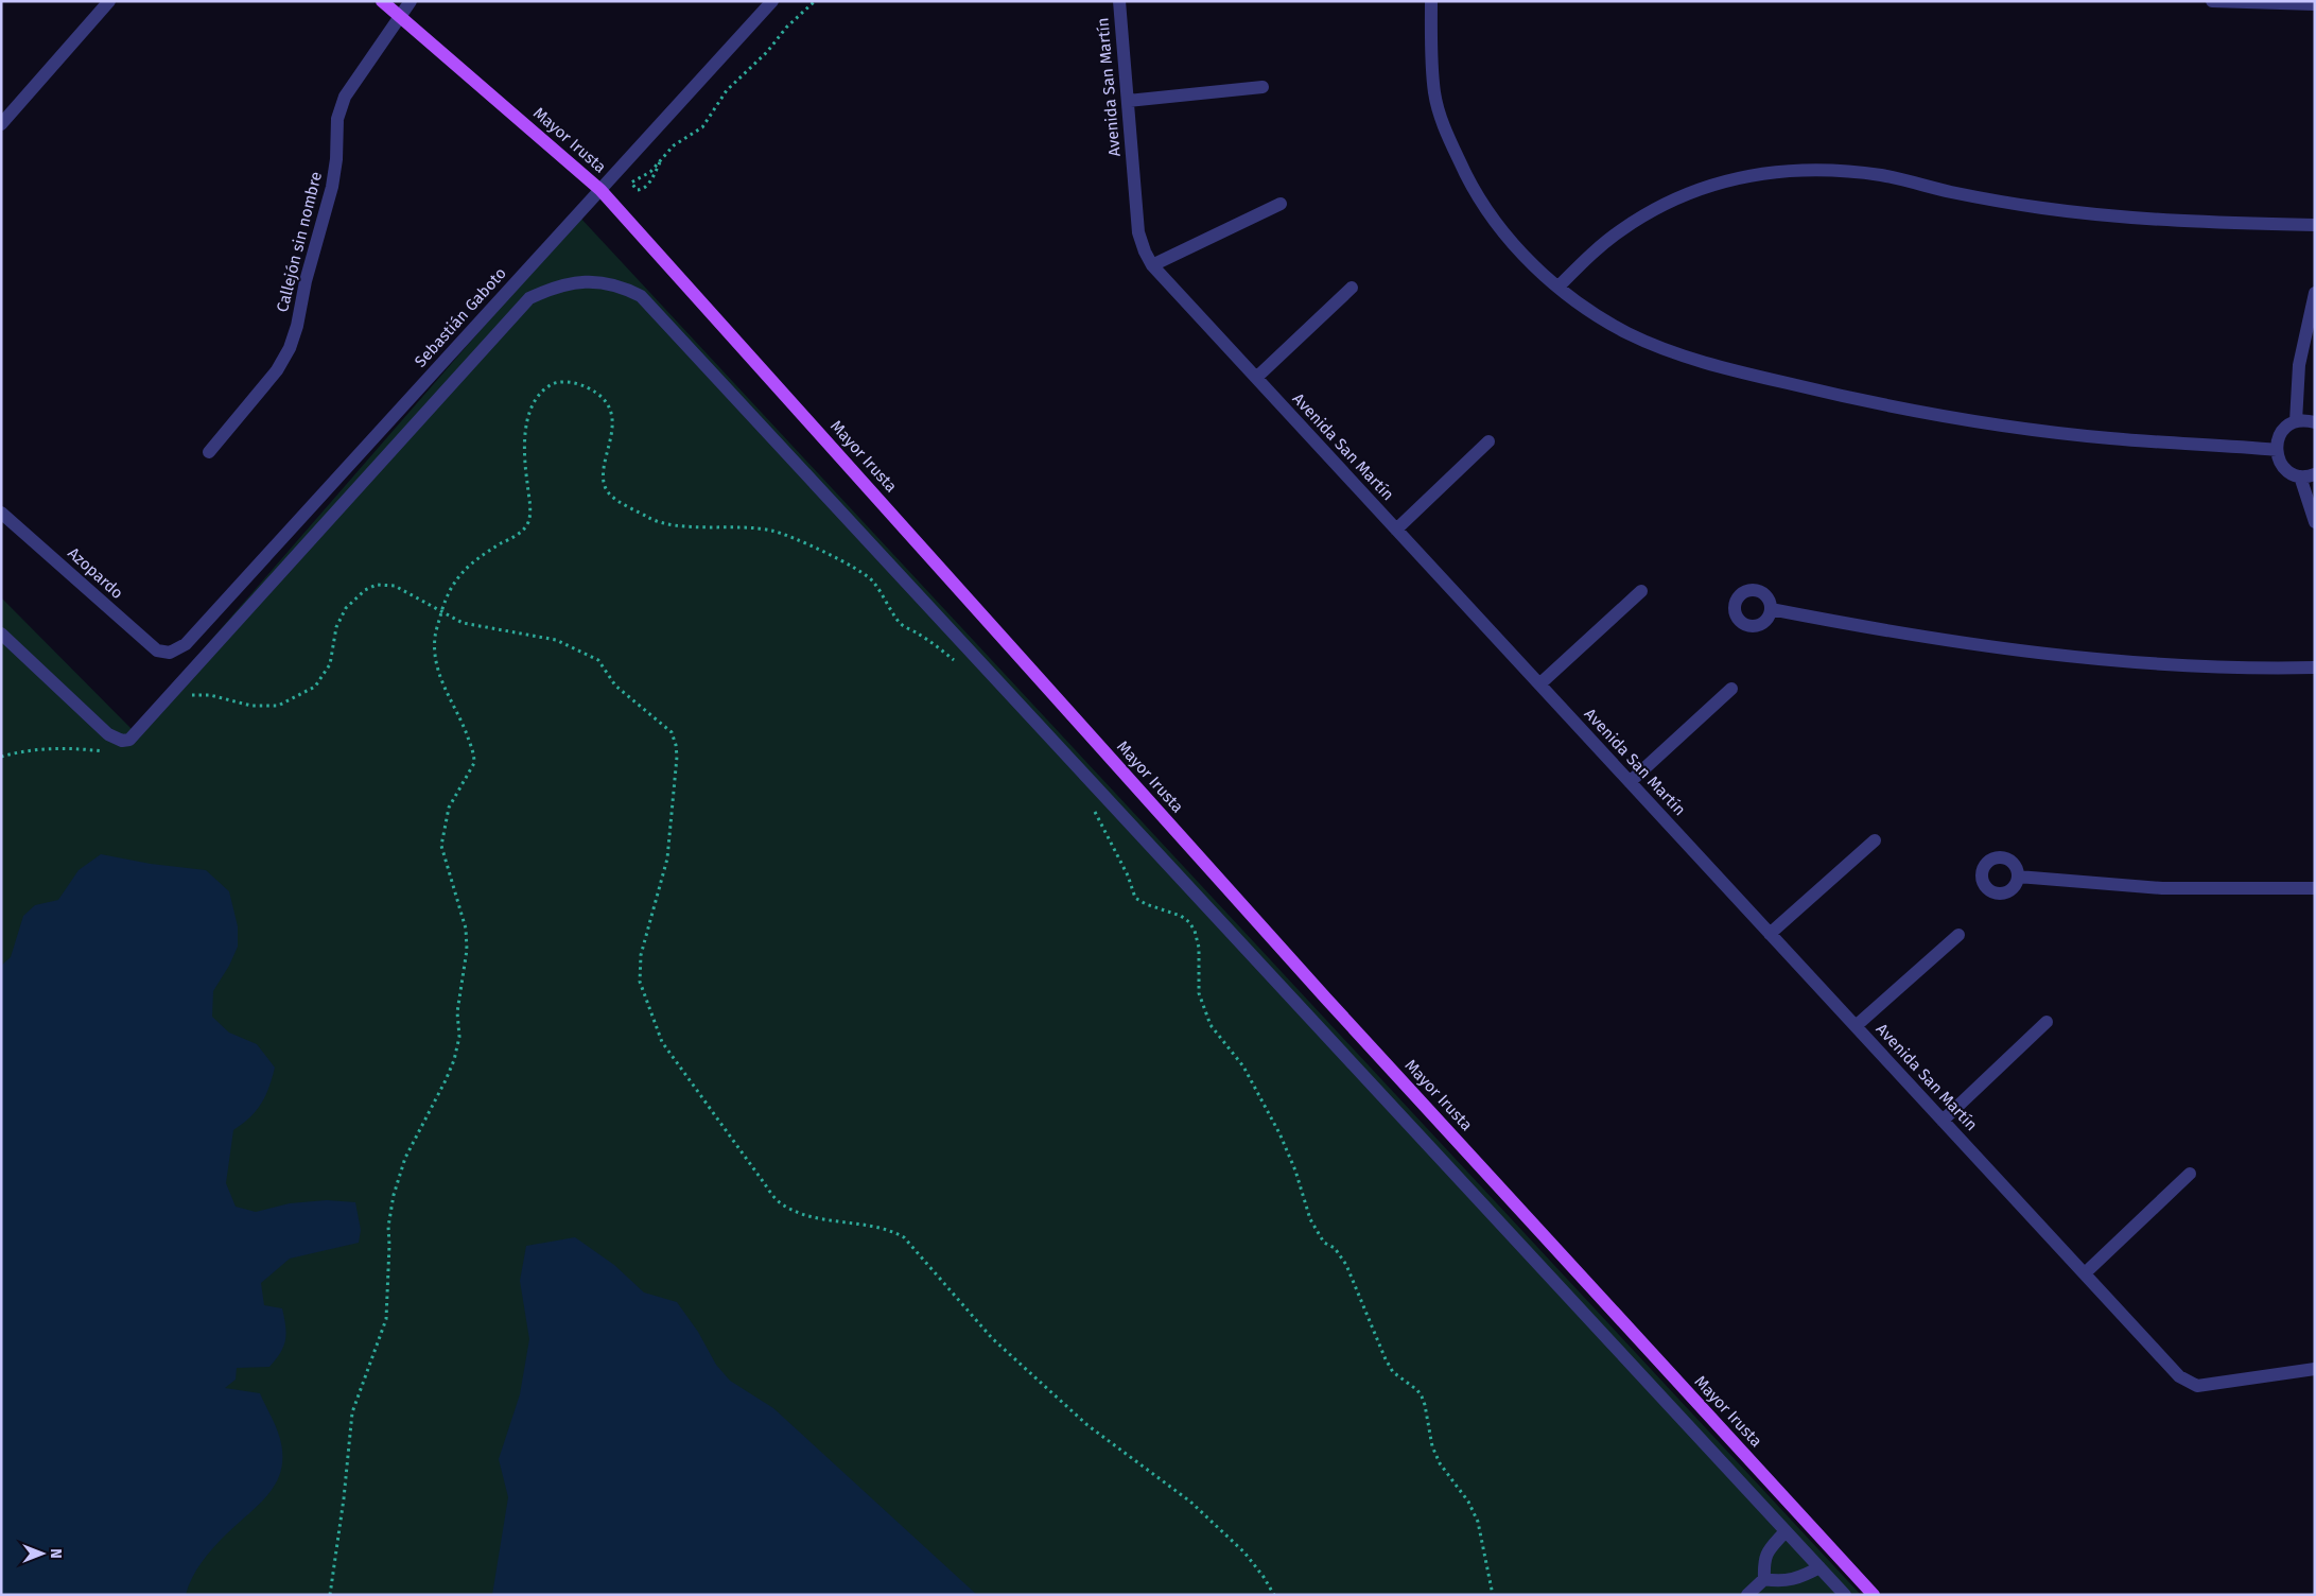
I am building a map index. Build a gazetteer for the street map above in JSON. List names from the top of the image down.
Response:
{
  "streets": {
    "main road": ["Mayor Irusta"],
    "street": [
      "Avenida San Martín",
      "Callejón sin nombre",
      "Sebastián Gaboto",
      "Azopardo"
    ]
  },
  "crossings": [
    ["Mayor Irusta", "Callejón sin nombre"],
    ["Mayor Irusta", "Sebastián Gaboto"],
    ["Sebastián Gaboto", "Azopardo"]
  ],
  "north": "right"
}
